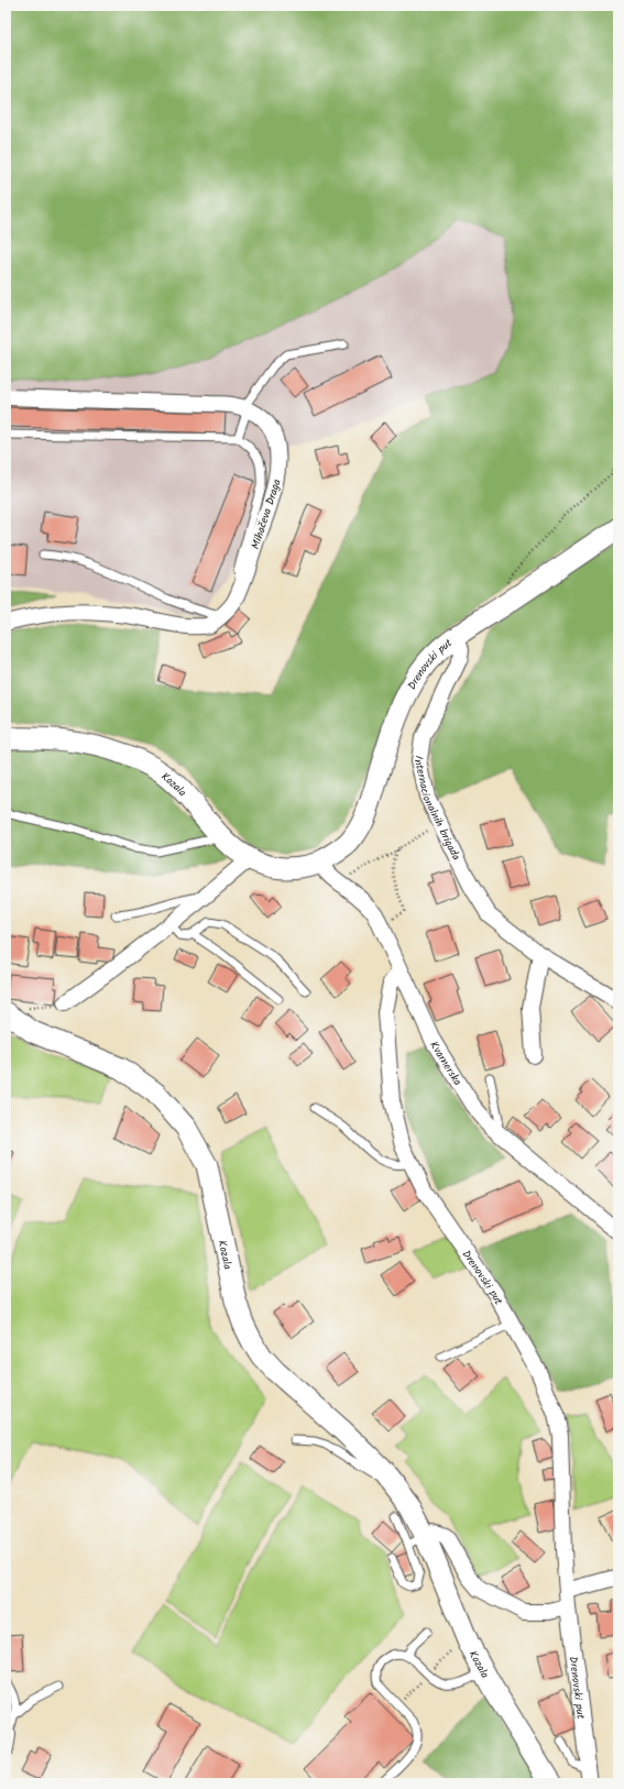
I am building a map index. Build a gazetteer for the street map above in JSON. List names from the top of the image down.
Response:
{
  "streets": {
    "main road": ["Drenovski put", "Kozala"],
    "street": ["Mihačeva Draga", "Internacionalnih brigada", "Kvarnerska"]
  },
  "crossings": [
    ["Drenovski put", "Kozala"],
    ["Drenovski put", "Internacionalnih brigada"],
    ["Drenovski put", "Kvarnerska"],
    ["Kozala", "Kvarnerska"]
  ]
}
